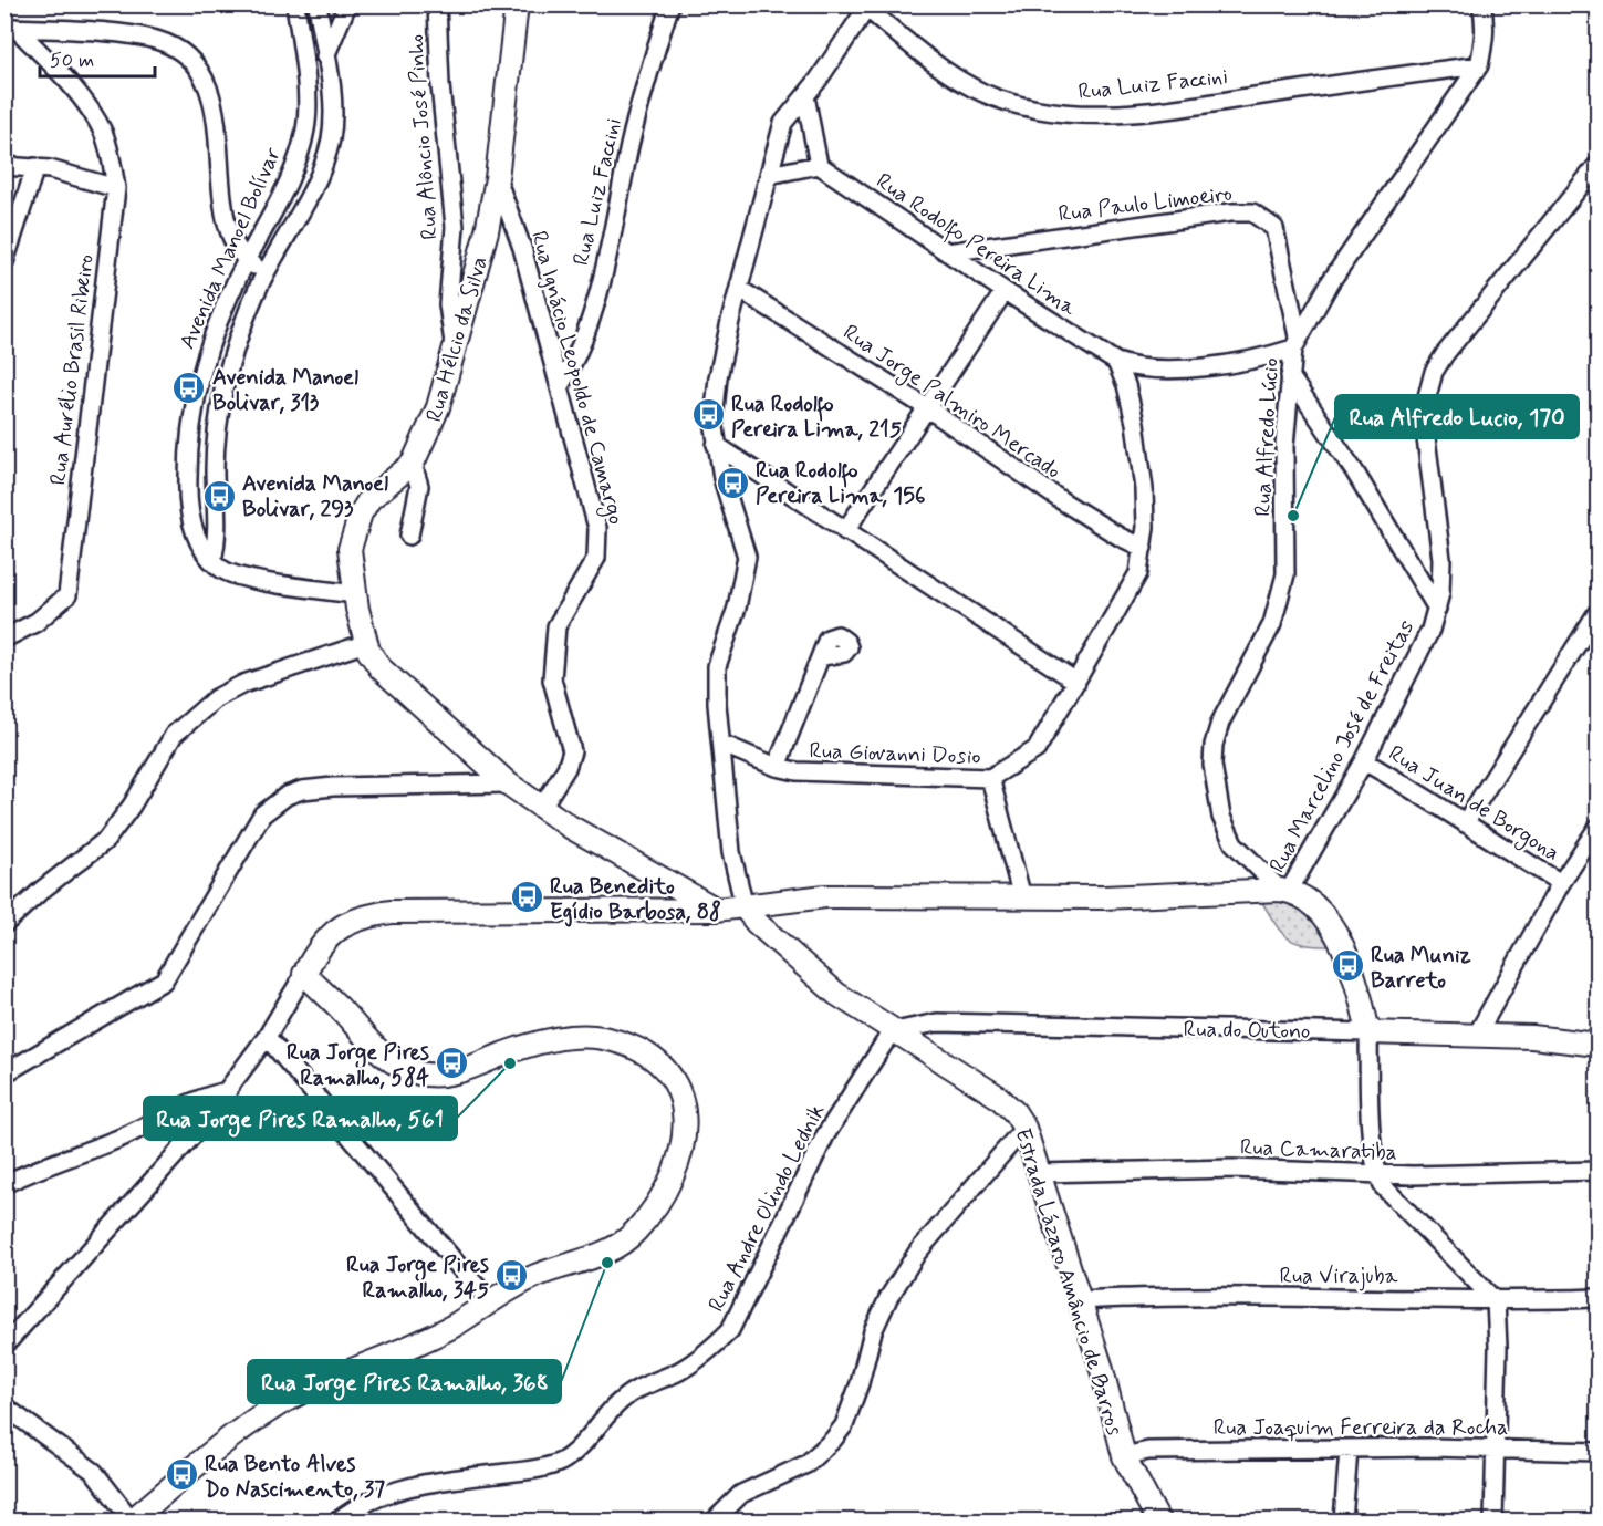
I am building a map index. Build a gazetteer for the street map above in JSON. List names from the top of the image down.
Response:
{
  "streets": {
    "street": [
      "Rua Luiz Faccini",
      "Rua Alôncio José Pinho",
      "Rua Paulo Limoeiro",
      "Rua Rodolfo Pereira Lima",
      "Avenida Manoel Bolívar",
      "Rua Hélcio da Silva",
      "Rua Aurélio Brasil Ribeiro",
      "Rua Ignácio Leopoldo de Camargo",
      "Rua Jorge Palmiro Mercado",
      "Rua Alfredo Lúcio",
      "Rua Marcelino José de Freitas",
      "Rua Giovanni Dosio",
      "Rua Juan de Borgona",
      "Rua do Outono",
      "Rua Camaratiba",
      "Rua Andre Olindo Lednik",
      "Rua Virajuba",
      "Estrada Lázaro Amâncio de Barros",
      "Rua Joaquim Ferreira da Rocha"
    ]
  },
  "crossings": [
    ["Rua Luiz Faccini", "Rua Ignácio Leopoldo de Camargo"],
    ["Rua Luiz Faccini", "Rua Alfredo Lúcio"],
    ["Rua Alôncio José Pinho", "Rua Hélcio da Silva"],
    ["Rua Paulo Limoeiro", "Rua Rodolfo Pereira Lima"],
    ["Rua Paulo Limoeiro", "Rua Alfredo Lúcio"],
    ["Rua Rodolfo Pereira Lima", "Rua Alfredo Lúcio"],
    ["Rua Hélcio da Silva", "Rua Ignácio Leopoldo de Camargo"],
    ["Rua Alfredo Lúcio", "Rua Marcelino José de Freitas"],
    ["Rua Marcelino José de Freitas", "Rua Juan de Borgona"],
    ["Rua do Outono", "Rua Andre Olindo Lednik"],
    ["Rua do Outono", "Estrada Lázaro Amâncio de Barros"],
    ["Rua Camaratiba", "Estrada Lázaro Amâncio de Barros"],
    ["Rua Andre Olindo Lednik", "Estrada Lázaro Amâncio de Barros"],
    ["Rua Virajuba", "Estrada Lázaro Amâncio de Barros"],
    ["Estrada Lázaro Amâncio de Barros", "Rua Joaquim Ferreira da Rocha"]
  ],
  "places": {
    "bus stop": [
      "Avenida Manoel Bolivar, 313",
      "Rua Rodolfo Pereira Lima, 215",
      "Rua Rodolfo Pereira Lima, 156",
      "Avenida Manoel Bolivar, 293",
      "Rua Benedito Egídio Barbosa, 88",
      "Rua Muniz Barreto",
      "Rua Jorge Pires Ramalho, 584",
      "Rua Jorge Pires Ramalho, 345",
      "Rua Bento Alves Do Nascimento, 37"
    ],
    "other": ["Rua Alfredo Lucio, 170", "Rua Jorge Pires Ramalho, 561", "Rua Jorge Pires Ramalho, 368"]
  },
  "scale_bar": "50 m"
}
